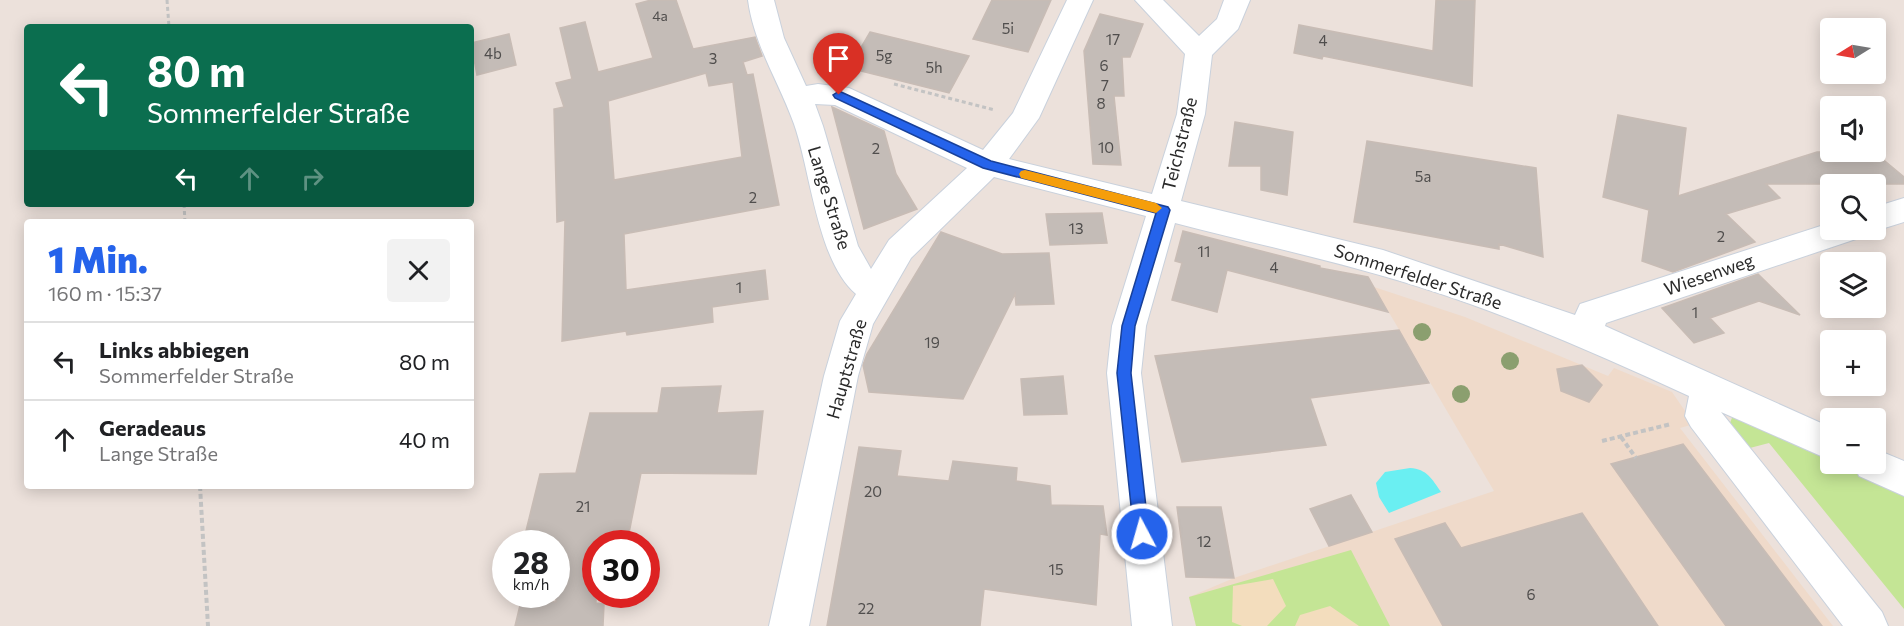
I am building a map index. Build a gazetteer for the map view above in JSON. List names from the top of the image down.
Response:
{
  "streets": {
    "street": [
      "Teichstraße",
      "Lange Straße",
      "Wiesenweg",
      "Sommerfelder Straße",
      "Hauptstraße"
    ]
  },
  "crossings": [
    ["Teichstraße", "Sommerfelder Straße"],
    ["Lange Straße", "Hauptstraße"],
    ["Wiesenweg", "Sommerfelder Straße"],
    ["Sommerfelder Straße", "Hauptstraße"]
  ],
  "house_numbers": [
    "4a",
    "5i",
    "17",
    "4",
    "4b",
    "5g",
    "3",
    "6",
    "5h",
    "7",
    "8",
    "10",
    "2",
    "5a",
    "2",
    "13",
    "2",
    "11",
    "4",
    "1",
    "1",
    "19",
    "20",
    "21",
    "12",
    "15",
    "6",
    "22"
  ],
  "north": "left",
  "page": {
    "map_buttons": ["+", "−"],
    "turn": ["80 m", "Sommerfelder Straße"],
    "heading": ["1 Min.", "160 m · 15:37"],
    "list": [
      {
        "name": "Links abbiegen",
        "note": "Sommerfelder Straße",
        "value": "80 m"
      },
      {
        "name": "Geradeaus",
        "note": "Lange Straße",
        "value": "40 m"
      }
    ],
    "speed": "28 km/h",
    "limit": "30"
  }
}
